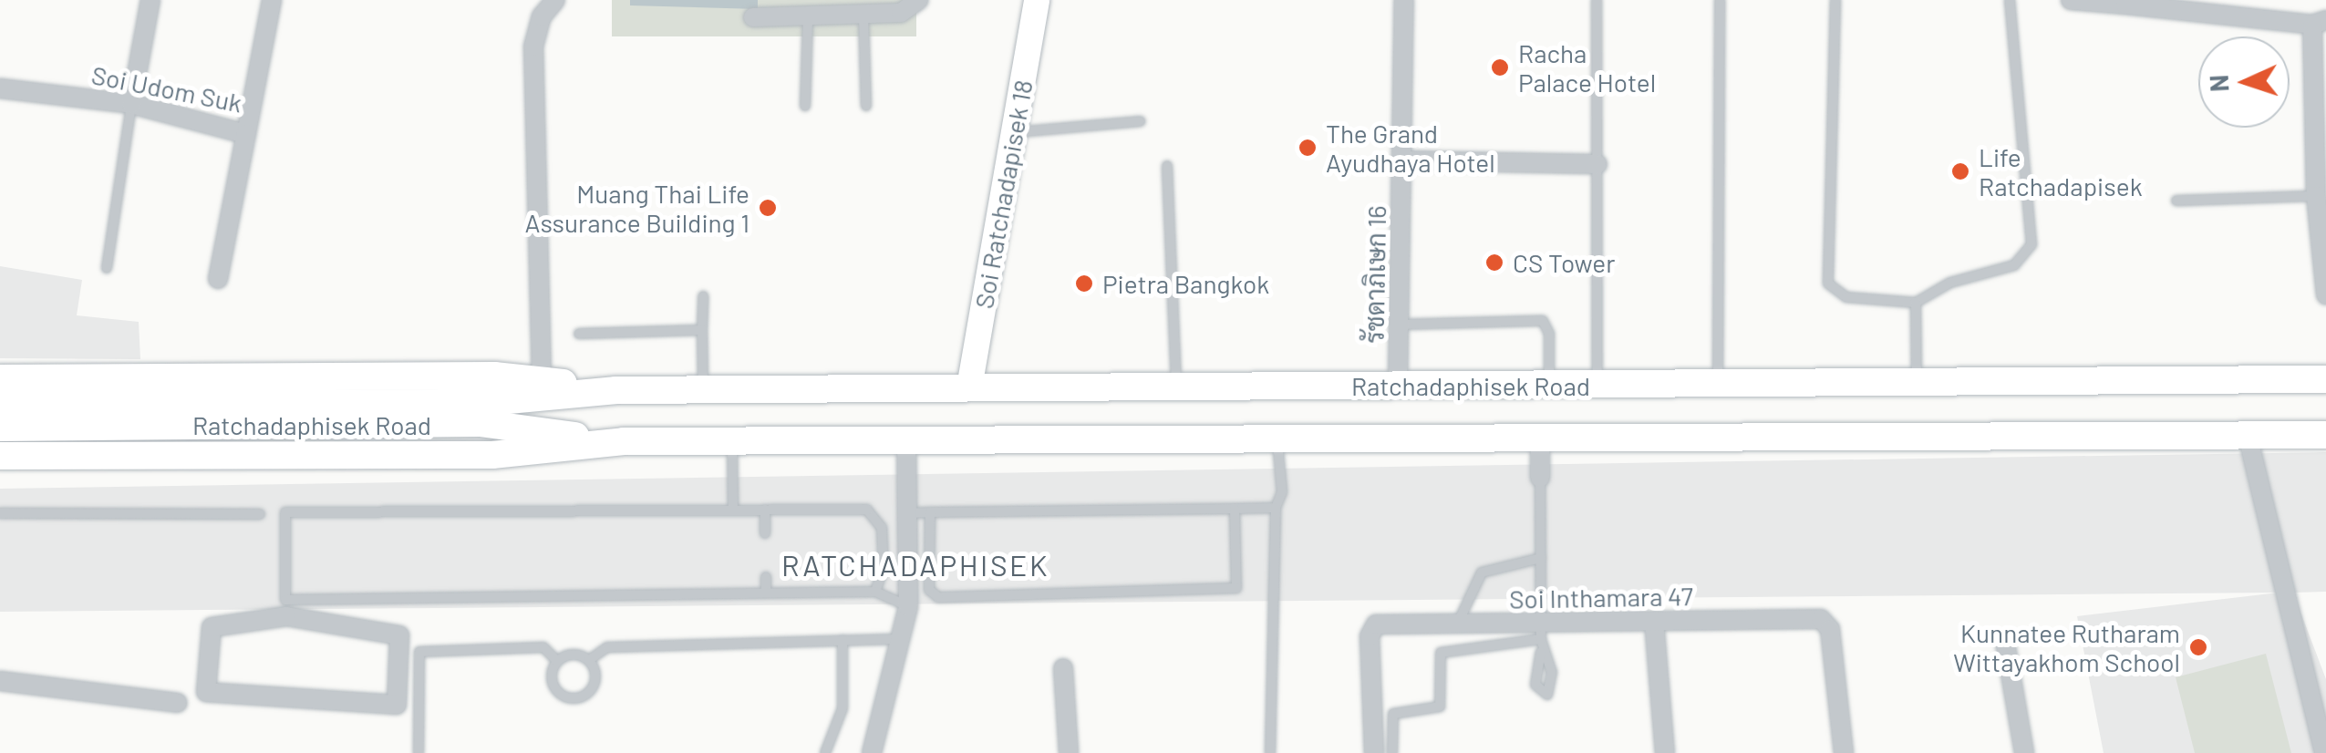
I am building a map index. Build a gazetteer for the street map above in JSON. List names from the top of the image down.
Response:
{
  "streets": {
    "main road": ["Ratchadaphisek Road"],
    "street": [
      "Soi Udom Suk",
      "Soi Ratchadapisek 18",
      "รัชดาภิเษก 16",
      "Soi Inthamara 47"
    ]
  },
  "crossings": [
    ["Soi Ratchadapisek 18", "Ratchadaphisek Road"],
    ["รัชดาภิเษก 16", "Ratchadaphisek Road"]
  ],
  "districts": ["RATCHADAPHISEK"],
  "places": [
    "Racha Palace Hotel",
    "The Grand Ayudhaya Hotel",
    "Life Ratchadapisek",
    "Muang Thai Life Assurance Building 1",
    "CS Tower",
    "Pietra Bangkok",
    "Kunnatee Rutharam Wittayakhom School"
  ],
  "north": "left"
}
